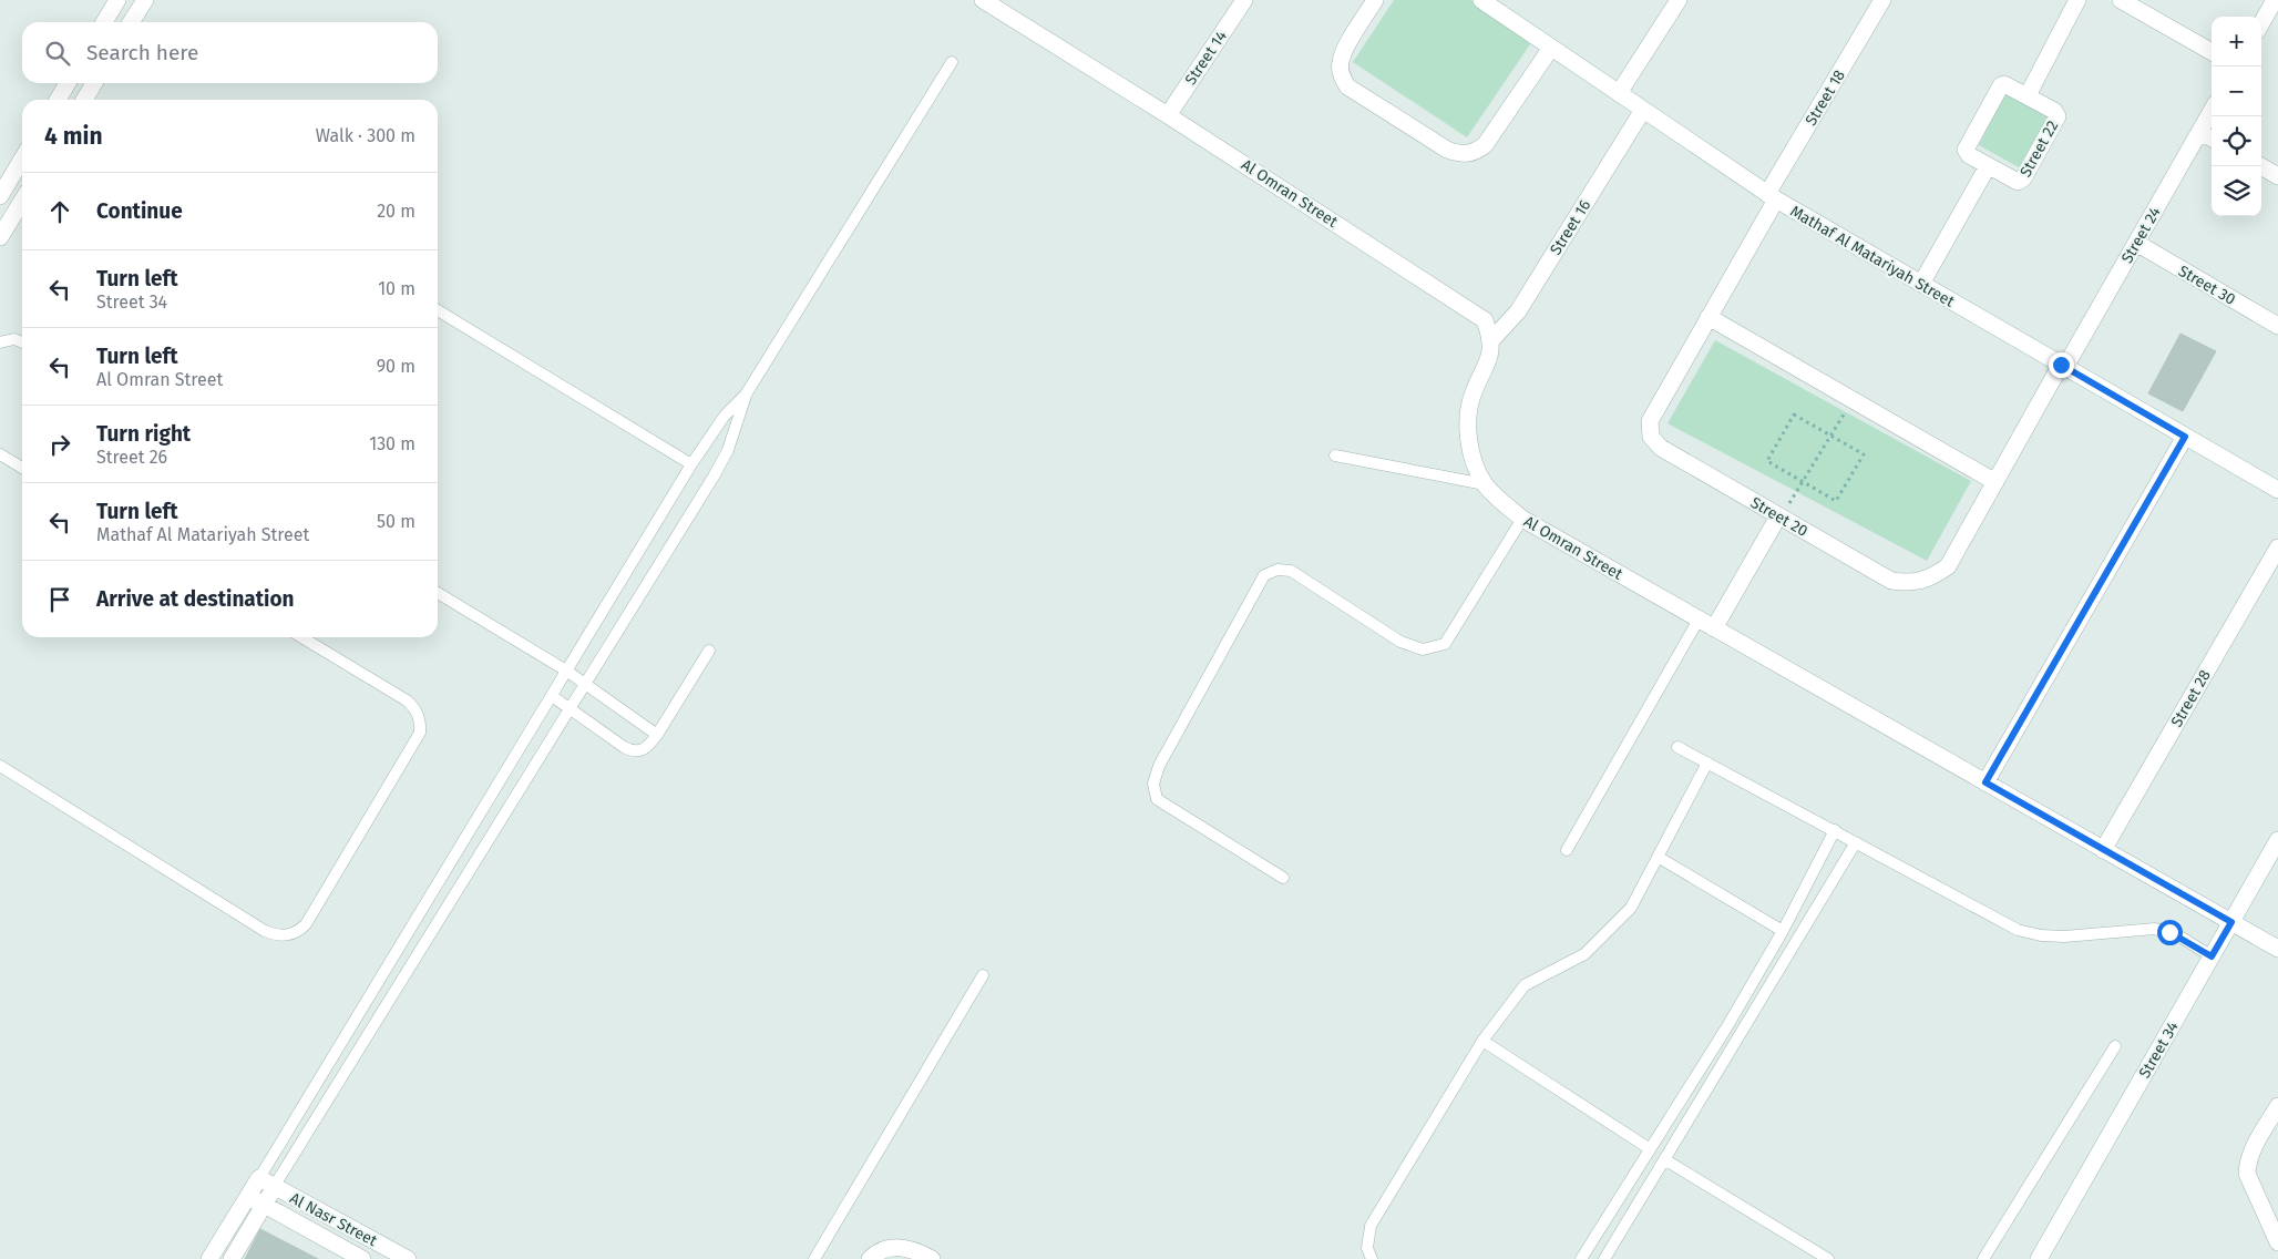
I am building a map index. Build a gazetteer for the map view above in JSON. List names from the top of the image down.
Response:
{
  "streets": {
    "street": [
      "Street 14",
      "Street 18",
      "Street 22",
      "Al Omran Street",
      "Street 16",
      "Street 24",
      "Mathaf Al Matariyah Street",
      "Street 30",
      "Street 20",
      "Street 28",
      "Street 34",
      "Al Nasr Street"
    ]
  },
  "crossings": [
    ["Street 14", "Al Omran Street"],
    ["Street 18", "Mathaf Al Matariyah Street"],
    ["Street 18", "Street 20"],
    ["Al Omran Street", "Street 16"],
    ["Al Omran Street", "Street 28"],
    ["Al Omran Street", "Street 34"],
    ["Street 16", "Mathaf Al Matariyah Street"],
    ["Street 24", "Mathaf Al Matariyah Street"],
    ["Street 24", "Street 30"],
    ["Street 24", "Street 20"],
    ["Mathaf Al Matariyah Street", "Street 20"]
  ],
  "page": {
    "map_buttons": ["+", "−"],
    "search": "Search here",
    "heading": ["4 min", "Walk · 300 m"],
    "list": [
      ["Continue", "20 m"],
      ["Turn left", "Street 34", "10 m"],
      ["Turn left", "Al Omran Street", "90 m"],
      ["Turn right", "Street 26", "130 m"],
      ["Turn left", "Mathaf Al Matariyah Street", "50 m"],
      "Arrive at destination"
    ]
  }
}
